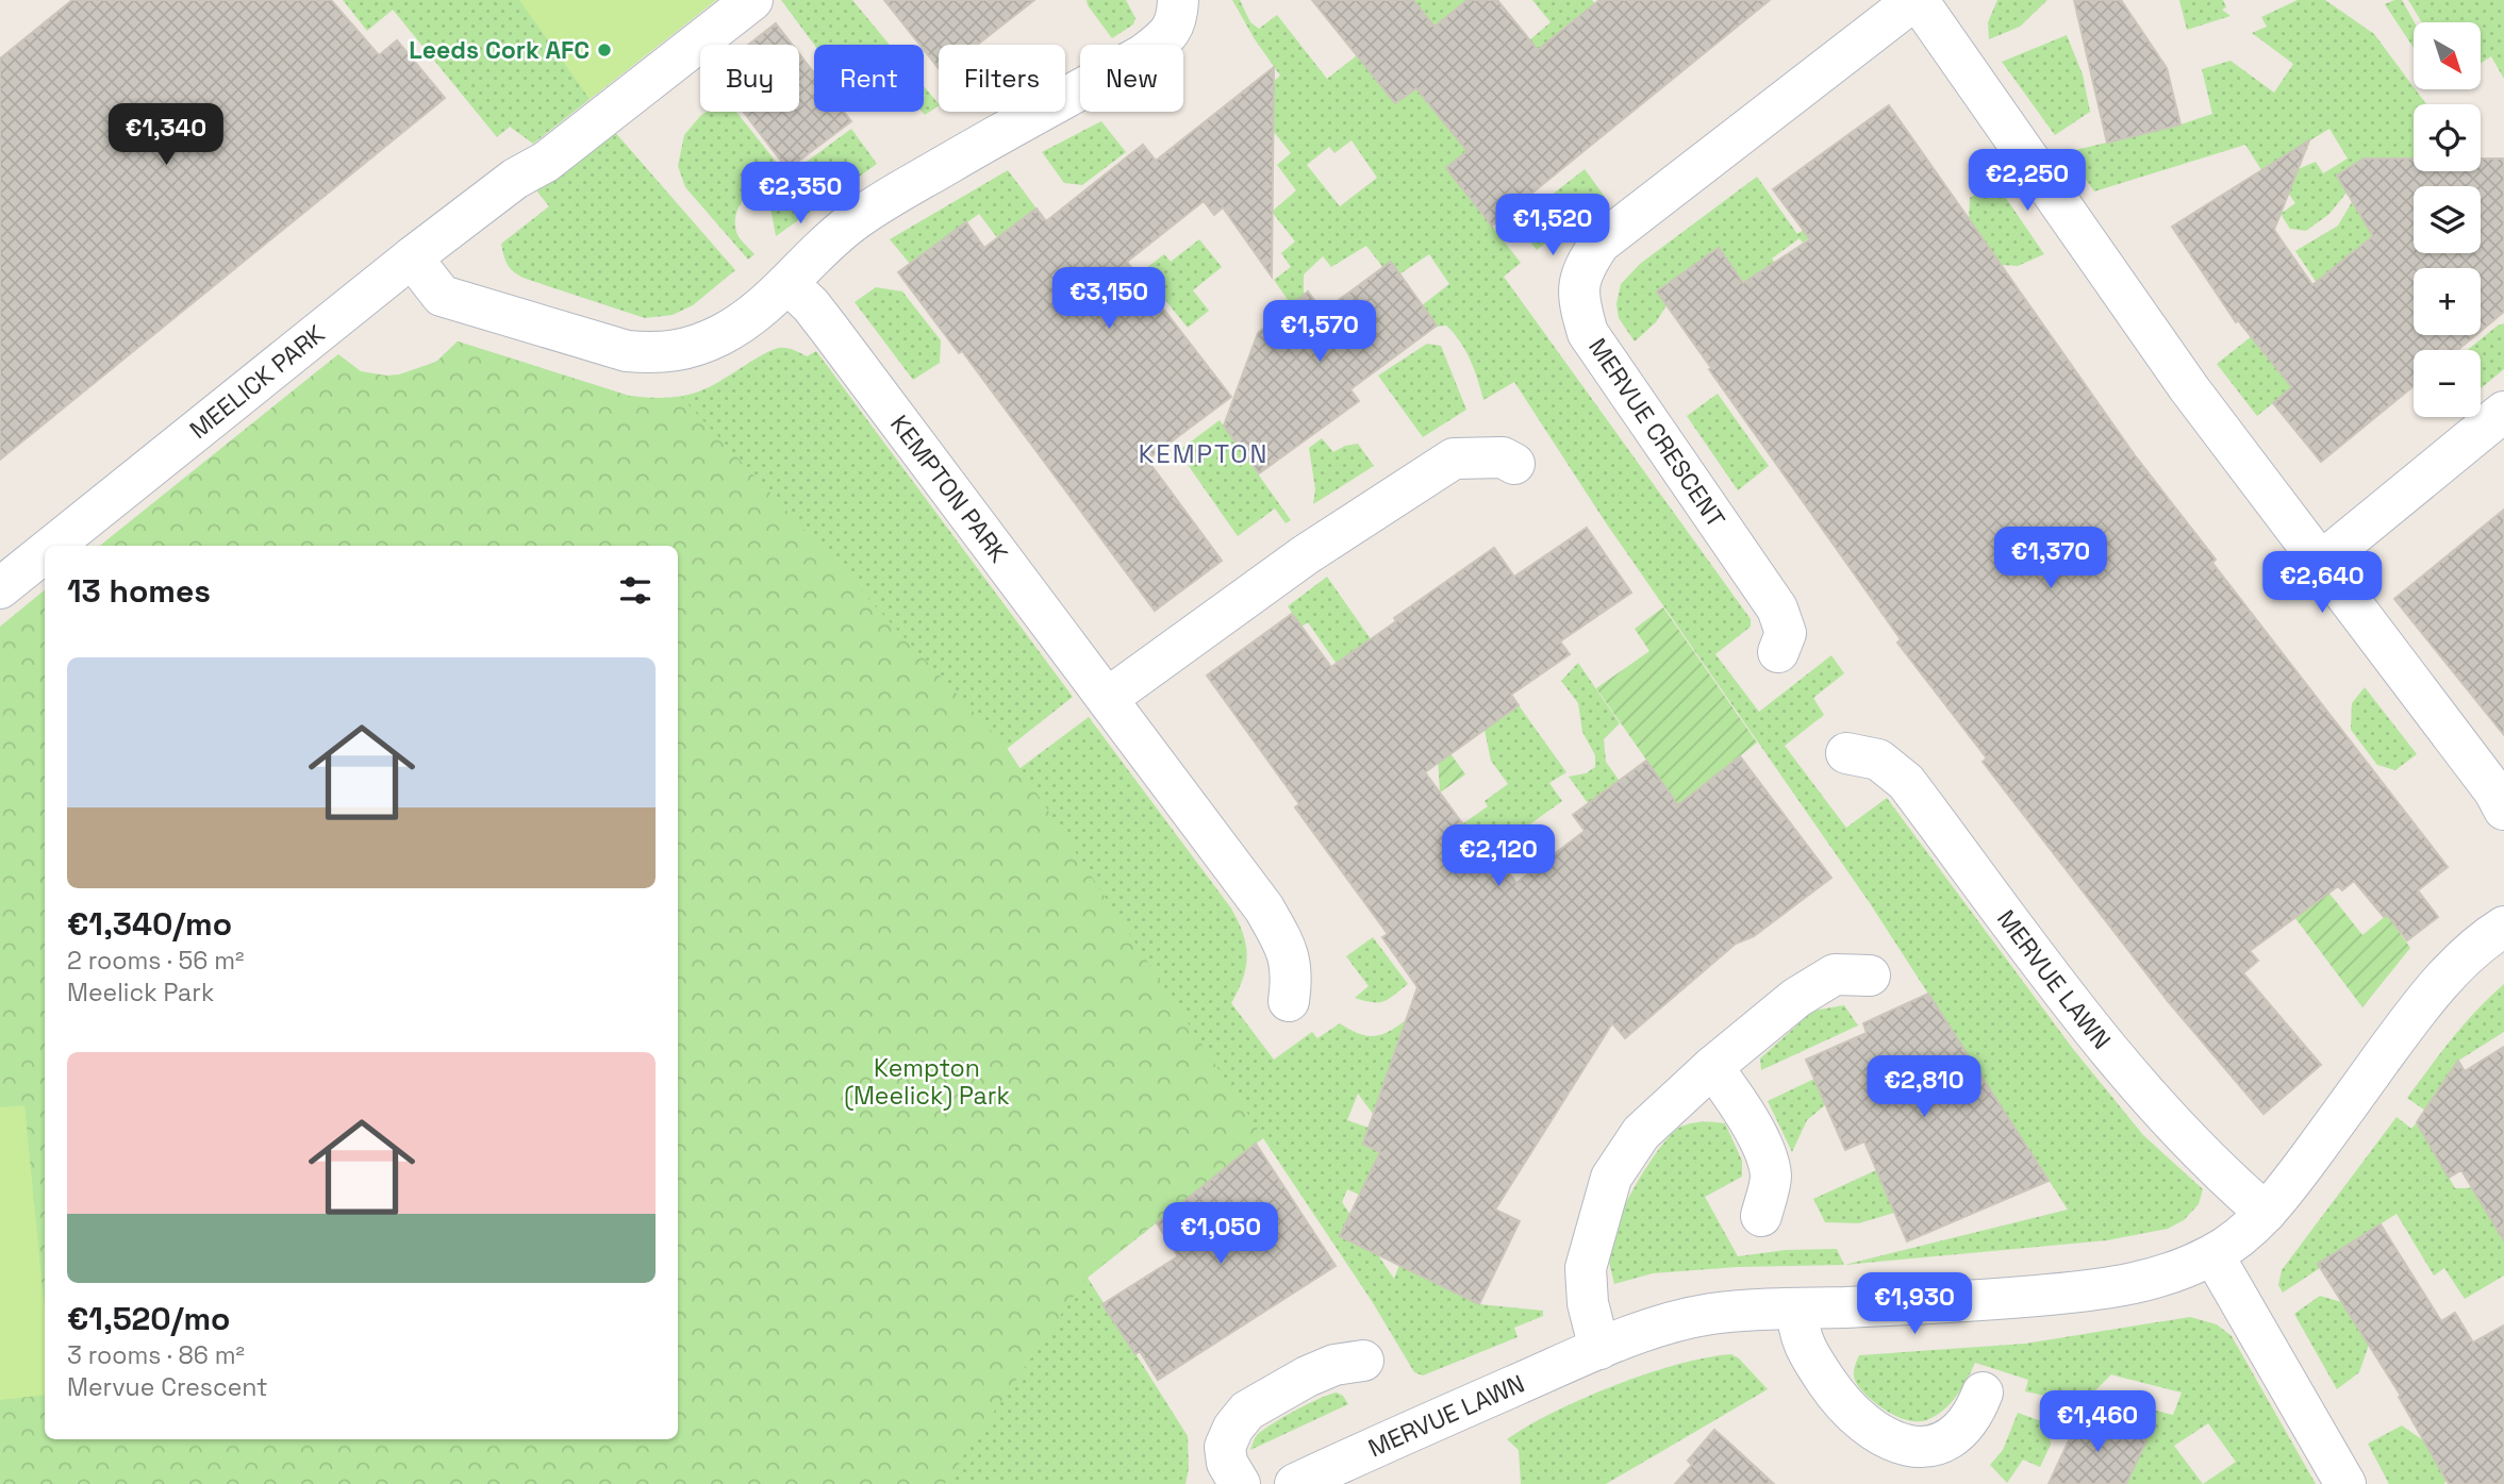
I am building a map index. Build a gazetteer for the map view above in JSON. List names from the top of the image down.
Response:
{
  "streets": {
    "street": [
      "MEELICK PARK",
      "MERVUE CRESCENT",
      "KEMPTON PARK",
      "MERVUE LAWN"
    ]
  },
  "districts": ["KEMPTON"],
  "parks": ["Kempton (Meelick) Park"],
  "places": ["Leeds Cork AFC"],
  "north": "bottom right",
  "page": {
    "map_buttons": ["+", "−"],
    "chip": [
      "Buy",
      "Rent",
      "Filters",
      "New"
    ],
    "price": [
      "€1,340",
      "€2,250",
      "€2,350",
      "€1,520",
      "€3,150",
      "€1,570",
      "€1,370",
      "€2,640",
      "€2,120",
      "€2,810",
      "€1,050",
      "€1,930",
      "€1,460"
    ],
    "heading": "13 homes",
    "list": [
      {
        "name": "€1,340/mo",
        "note": "2 rooms · 56 m² · Meelick Park"
      },
      {
        "name": "€1,520/mo",
        "note": "3 rooms · 86 m² · Mervue Crescent"
      }
    ]
  }
}
